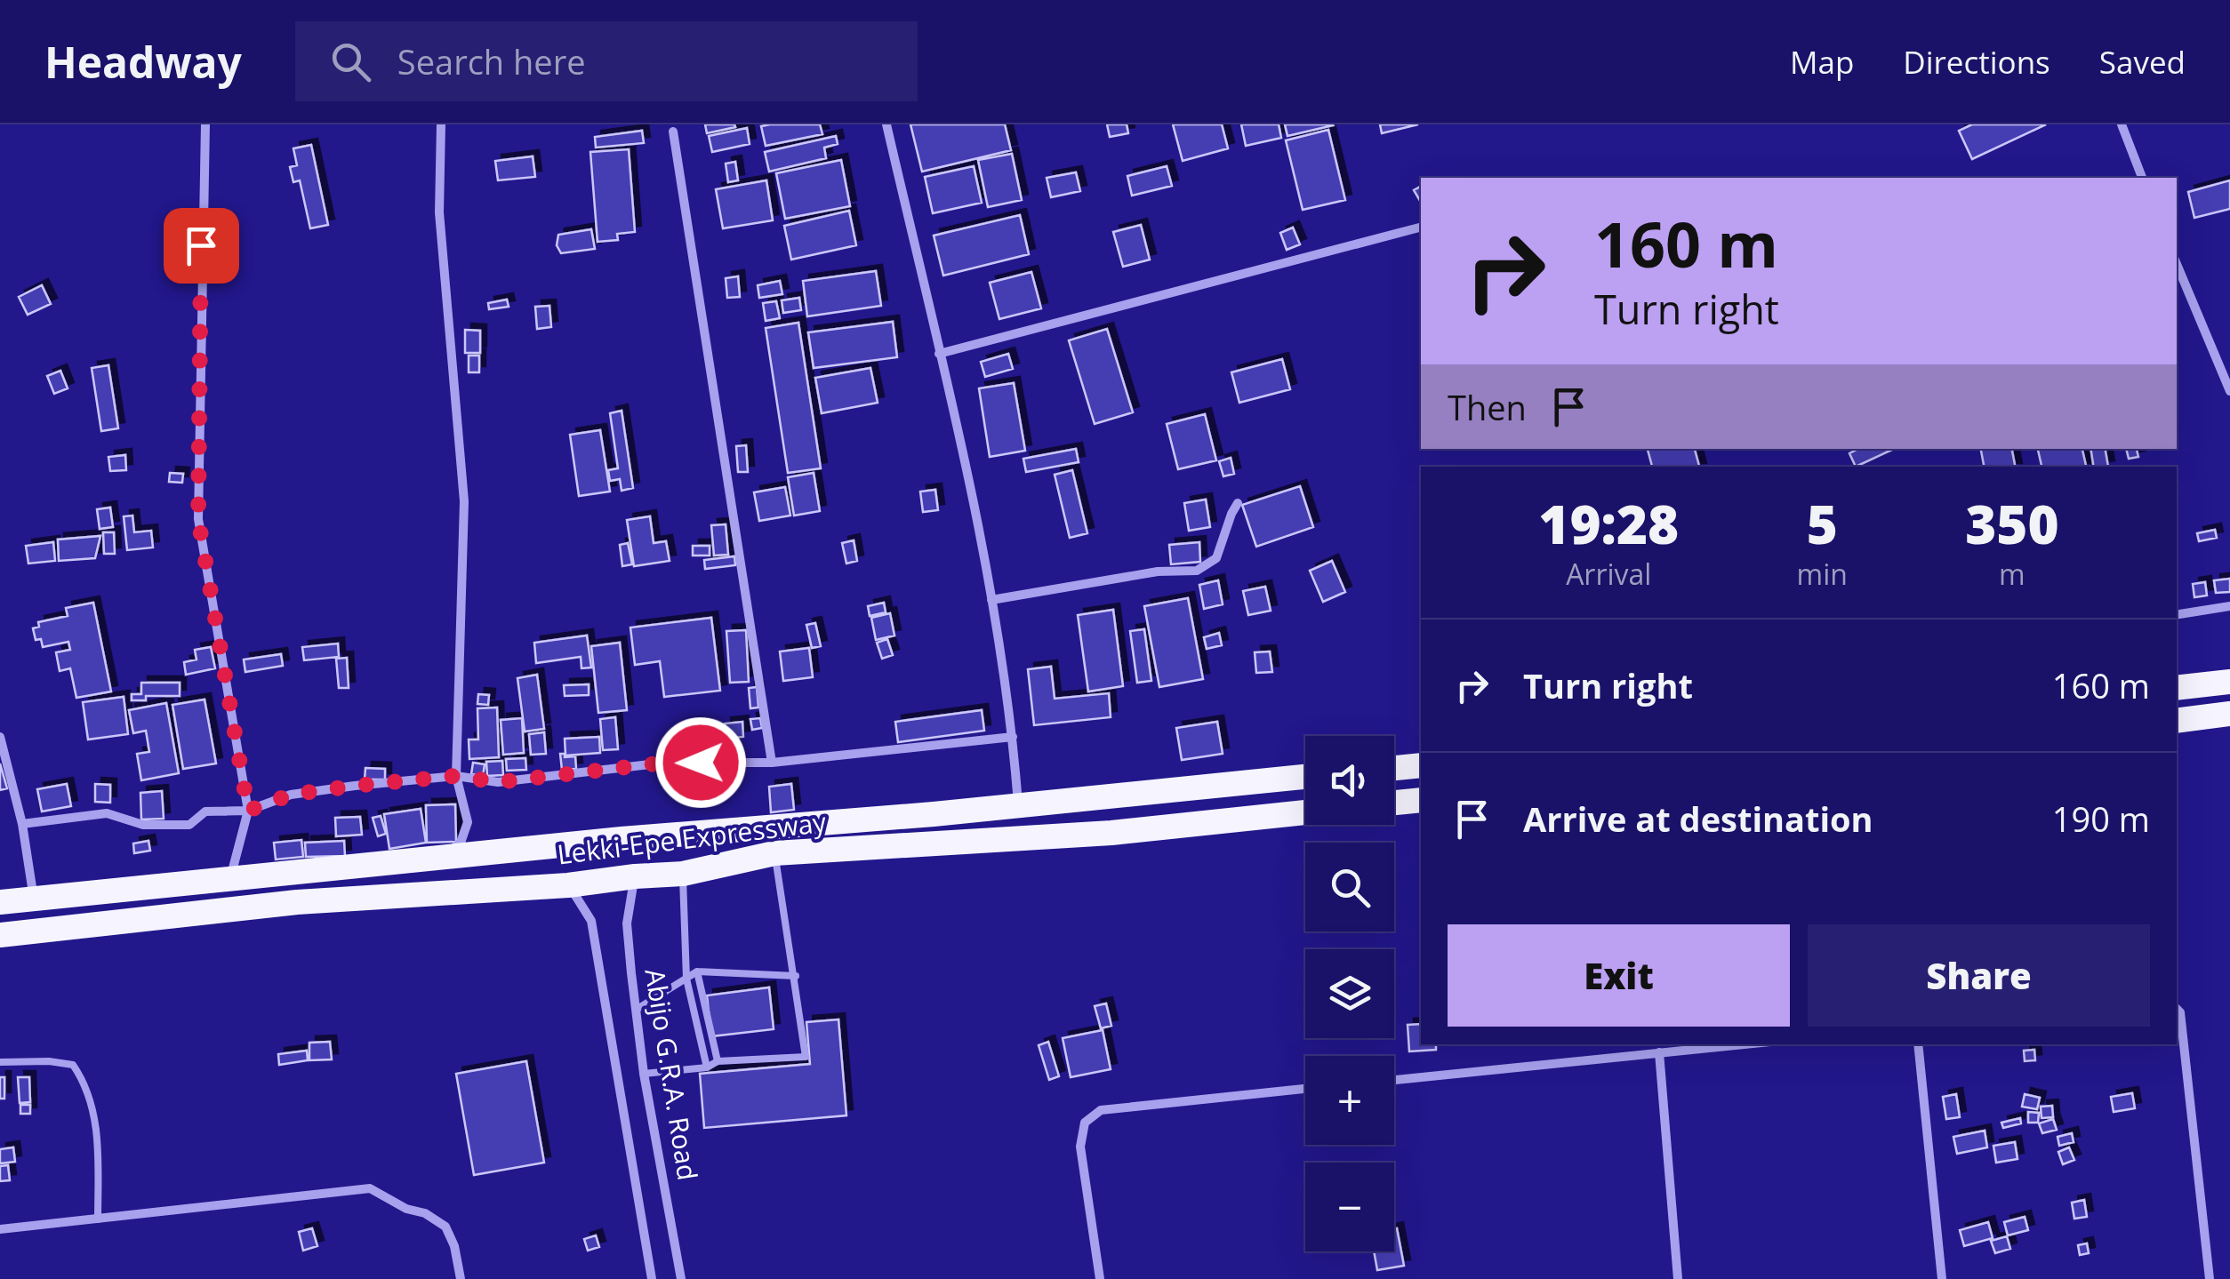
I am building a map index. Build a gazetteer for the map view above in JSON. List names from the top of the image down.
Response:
{
  "streets": {
    "highway": ["Lekki-Epe Expressway"],
    "street": ["Abijo G.R.A. Road"]
  },
  "crossings": [
    ["Lekki-Epe Expressway", "Abijo G.R.A. Road"]
  ],
  "page": {
    "header": "Headway",
    "search": "Search here",
    "nav": ["Map", "Directions", "Saved"],
    "turn": ["160 m", "Turn right"],
    "then": "Then",
    "eta": [
      "19:28",
      "Arrival",
      "5",
      "min",
      "350",
      "m"
    ],
    "list": [
      {
        "name": "Turn right",
        "value": "160 m"
      },
      {
        "name": "Arrive at destination",
        "value": "190 m"
      }
    ],
    "map_buttons": ["+", "−"],
    "buttons": ["Exit", "Share"]
  }
}
